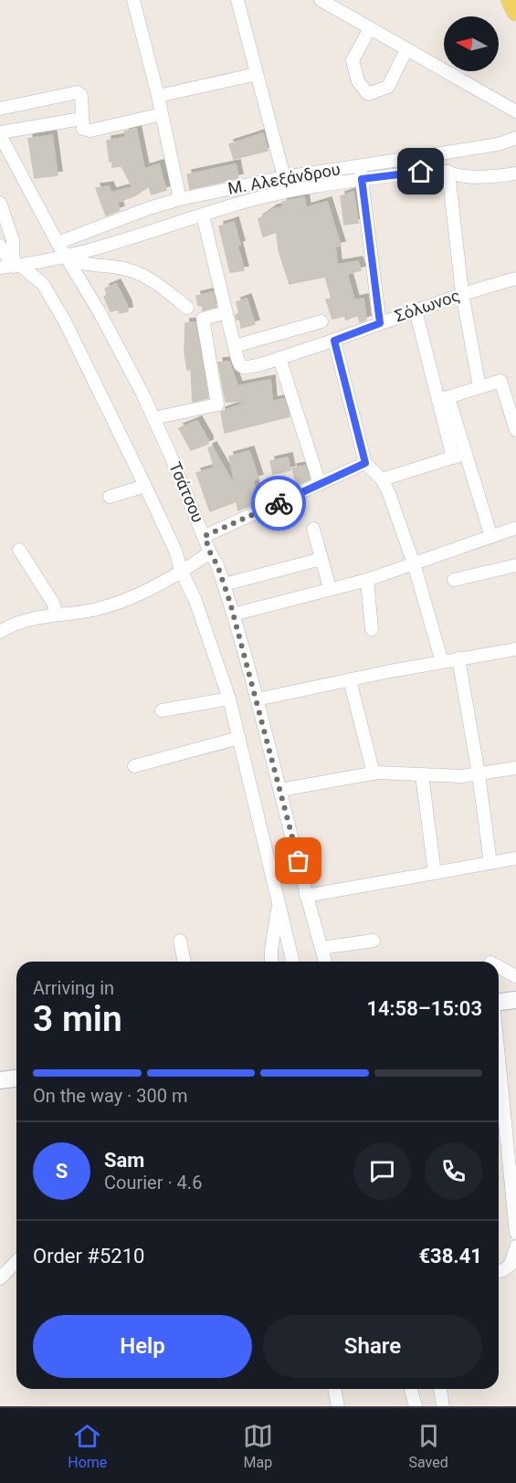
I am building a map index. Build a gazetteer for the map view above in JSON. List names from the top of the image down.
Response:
{
  "streets": {
    "street": ["Μ. Αλεξάνδρου", "Σόλωνος", "Τσάτσου"]
  },
  "crossings": [
    ["Μ. Αλεξάνδρου", "Τσάτσου"]
  ],
  "north": "left",
  "page": {
    "heading": ["3 min", "Arriving in", "14:58–15:03"],
    "panel": [
      "Sam",
      "Courier · 4.6",
      "Order #5210",
      "€38.41"
    ],
    "bar": "On the way · 300 m",
    "round": "S",
    "buttons": ["Help", "Share"],
    "tabs": ["Home", "Map", "Saved"]
  }
}
